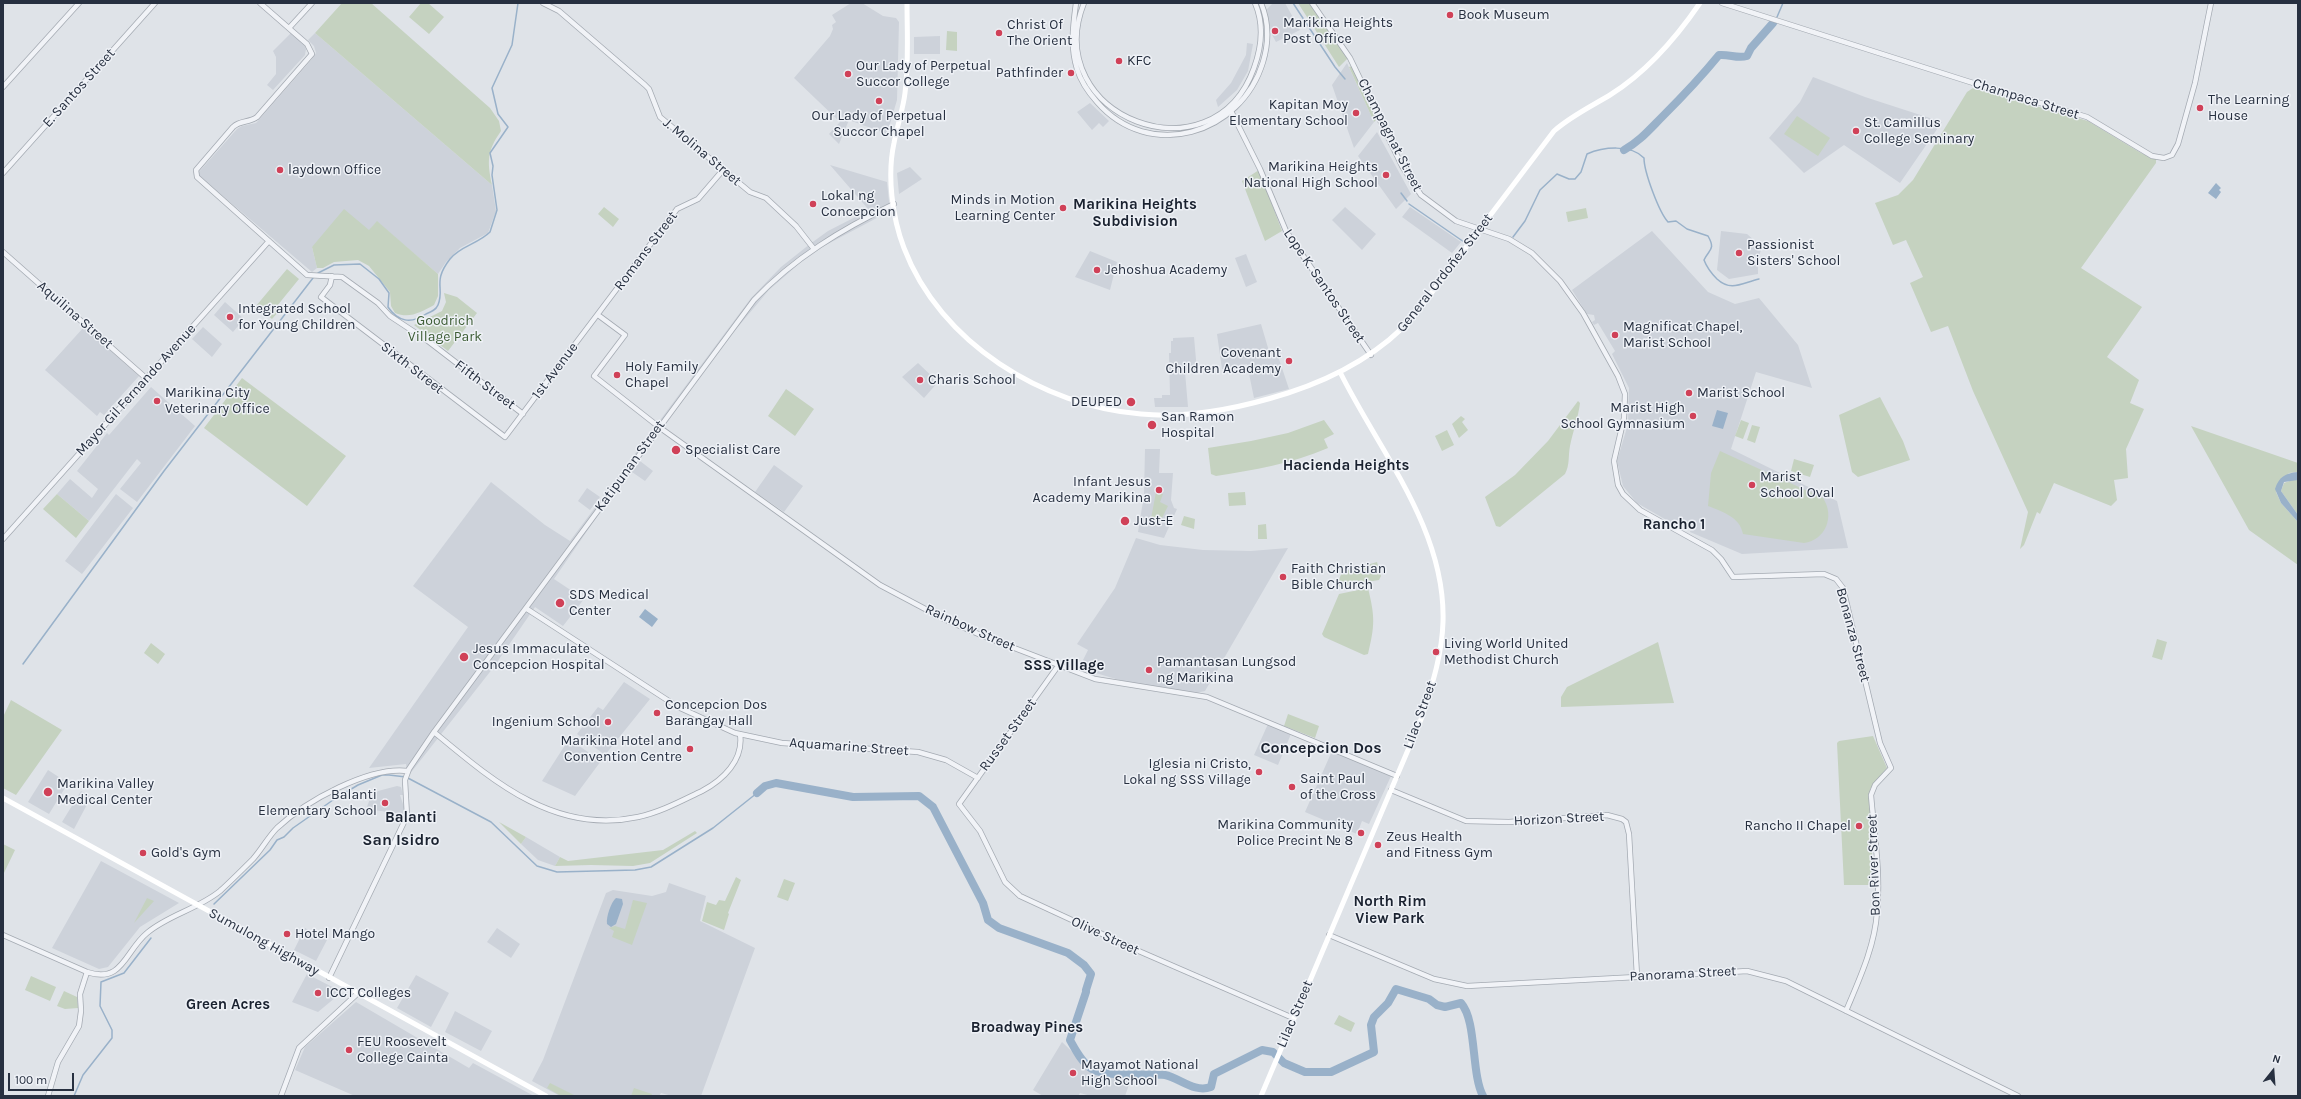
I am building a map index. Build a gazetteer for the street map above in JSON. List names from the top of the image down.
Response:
{
  "streets": {
    "main road": ["General Ordoñez Street", "Lilac Street", "Sumulong Highway"],
    "street": [
      "E. Santos Street",
      "Champaca Street",
      "Champagnat Street",
      "J. Molina Street",
      "Romans Street",
      "Lope K. Santos Street",
      "Aquilina Street",
      "Sixth Street",
      "1st Avenue",
      "Fifth Street",
      "Mayor Gil Fernando Avenue",
      "Katipunan Street",
      "Rainbow Street",
      "Bonanza Street",
      "Russet Street",
      "Aquamarine Street",
      "Horizon Street",
      "Bon River Street",
      "Olive Street",
      "Panorama Street"
    ]
  },
  "crossings": [
    ["Champagnat Street", "General Ordoñez Street"],
    ["Champagnat Street", "Bonanza Street"],
    ["J. Molina Street", "Romans Street"],
    ["J. Molina Street", "Katipunan Street"],
    ["Romans Street", "1st Avenue"],
    ["Romans Street", "Rainbow Street"],
    ["General Ordoñez Street", "Lope K. Santos Street"],
    ["General Ordoñez Street", "Katipunan Street"],
    ["General Ordoñez Street", "Lilac Street"],
    ["Aquilina Street", "Mayor Gil Fernando Avenue"],
    ["Sixth Street", "1st Avenue"],
    ["Sixth Street", "Fifth Street"],
    ["1st Avenue", "Fifth Street"],
    ["Fifth Street", "Mayor Gil Fernando Avenue"],
    ["Katipunan Street", "Rainbow Street"],
    ["Katipunan Street", "Aquamarine Street"],
    ["Katipunan Street", "Sumulong Highway"],
    ["Rainbow Street", "Lilac Street"],
    ["Rainbow Street", "Russet Street"],
    ["Bonanza Street", "Bon River Street"],
    ["Lilac Street", "Horizon Street"],
    ["Lilac Street", "Olive Street"],
    ["Lilac Street", "Panorama Street"],
    ["Russet Street", "Aquamarine Street"],
    ["Russet Street", "Olive Street"],
    ["Horizon Street", "Panorama Street"],
    ["Bon River Street", "Panorama Street"]
  ],
  "districts": [
    "Marikina Heights Subdivision",
    "Hacienda Heights",
    "Rancho 1",
    "SSS Village",
    "Concepcion Dos",
    "Balanti",
    "San Isidro",
    "North Rim View Park",
    "Green Acres",
    "Broadway Pines"
  ],
  "parks": ["Goodrich Village Park"],
  "places": [
    "Book Museum",
    "Marikina Heights Post Office",
    "Christ Of The Orient",
    "KFC",
    "Pathfinder",
    "Our Lady of Perpetual Succor College",
    "Our Lady of Perpetual Succor Chapel",
    "The Learning House",
    "Kapitan Moy Elementary School",
    "St. Camillus College Seminary",
    "laydown Office",
    "Marikina Heights National High School",
    "Lokal ng Concepcion",
    "Minds in Motion Learning Center",
    "Passionist Sisters' School",
    "Jehoshua Academy",
    "Integrated School for Young Children",
    "Magnificat Chapel, Marist School",
    "Covenant Children Academy",
    "Holy Family Chapel",
    "Charis School",
    "Marist School",
    "Marikina City Veterinary Office",
    "DEUPED",
    "Marist High School Gymnasium",
    "San Ramon Hospital",
    "Specialist Care",
    "Marist School Oval",
    "Infant Jesus Academy Marikina",
    "Just-E",
    "Faith Christian Bible Church",
    "SDS Medical Center",
    "Living World United Methodist Church",
    "Jesus Immaculate Concepcion Hospital",
    "Pamantasan Lungsod ng Marikina",
    "Concepcion Dos Barangay Hall",
    "Ingenium School",
    "Marikina Hotel and Convention Centre",
    "Iglesia ni Cristo, Lokal ng SSS Village",
    "Saint Paul of the Cross",
    "Marikina Valley Medical Center",
    "Balanti Elementary School",
    "Rancho II Chapel",
    "Marikina Community Police Precint № 8",
    "Zeus Health and Fitness Gym",
    "Gold's Gym",
    "Hotel Mango",
    "ICCT Colleges",
    "FEU Roosevelt College Cainta",
    "Mayamot National High School"
  ],
  "scale_bar": "100 m",
  "north": "top"
}
